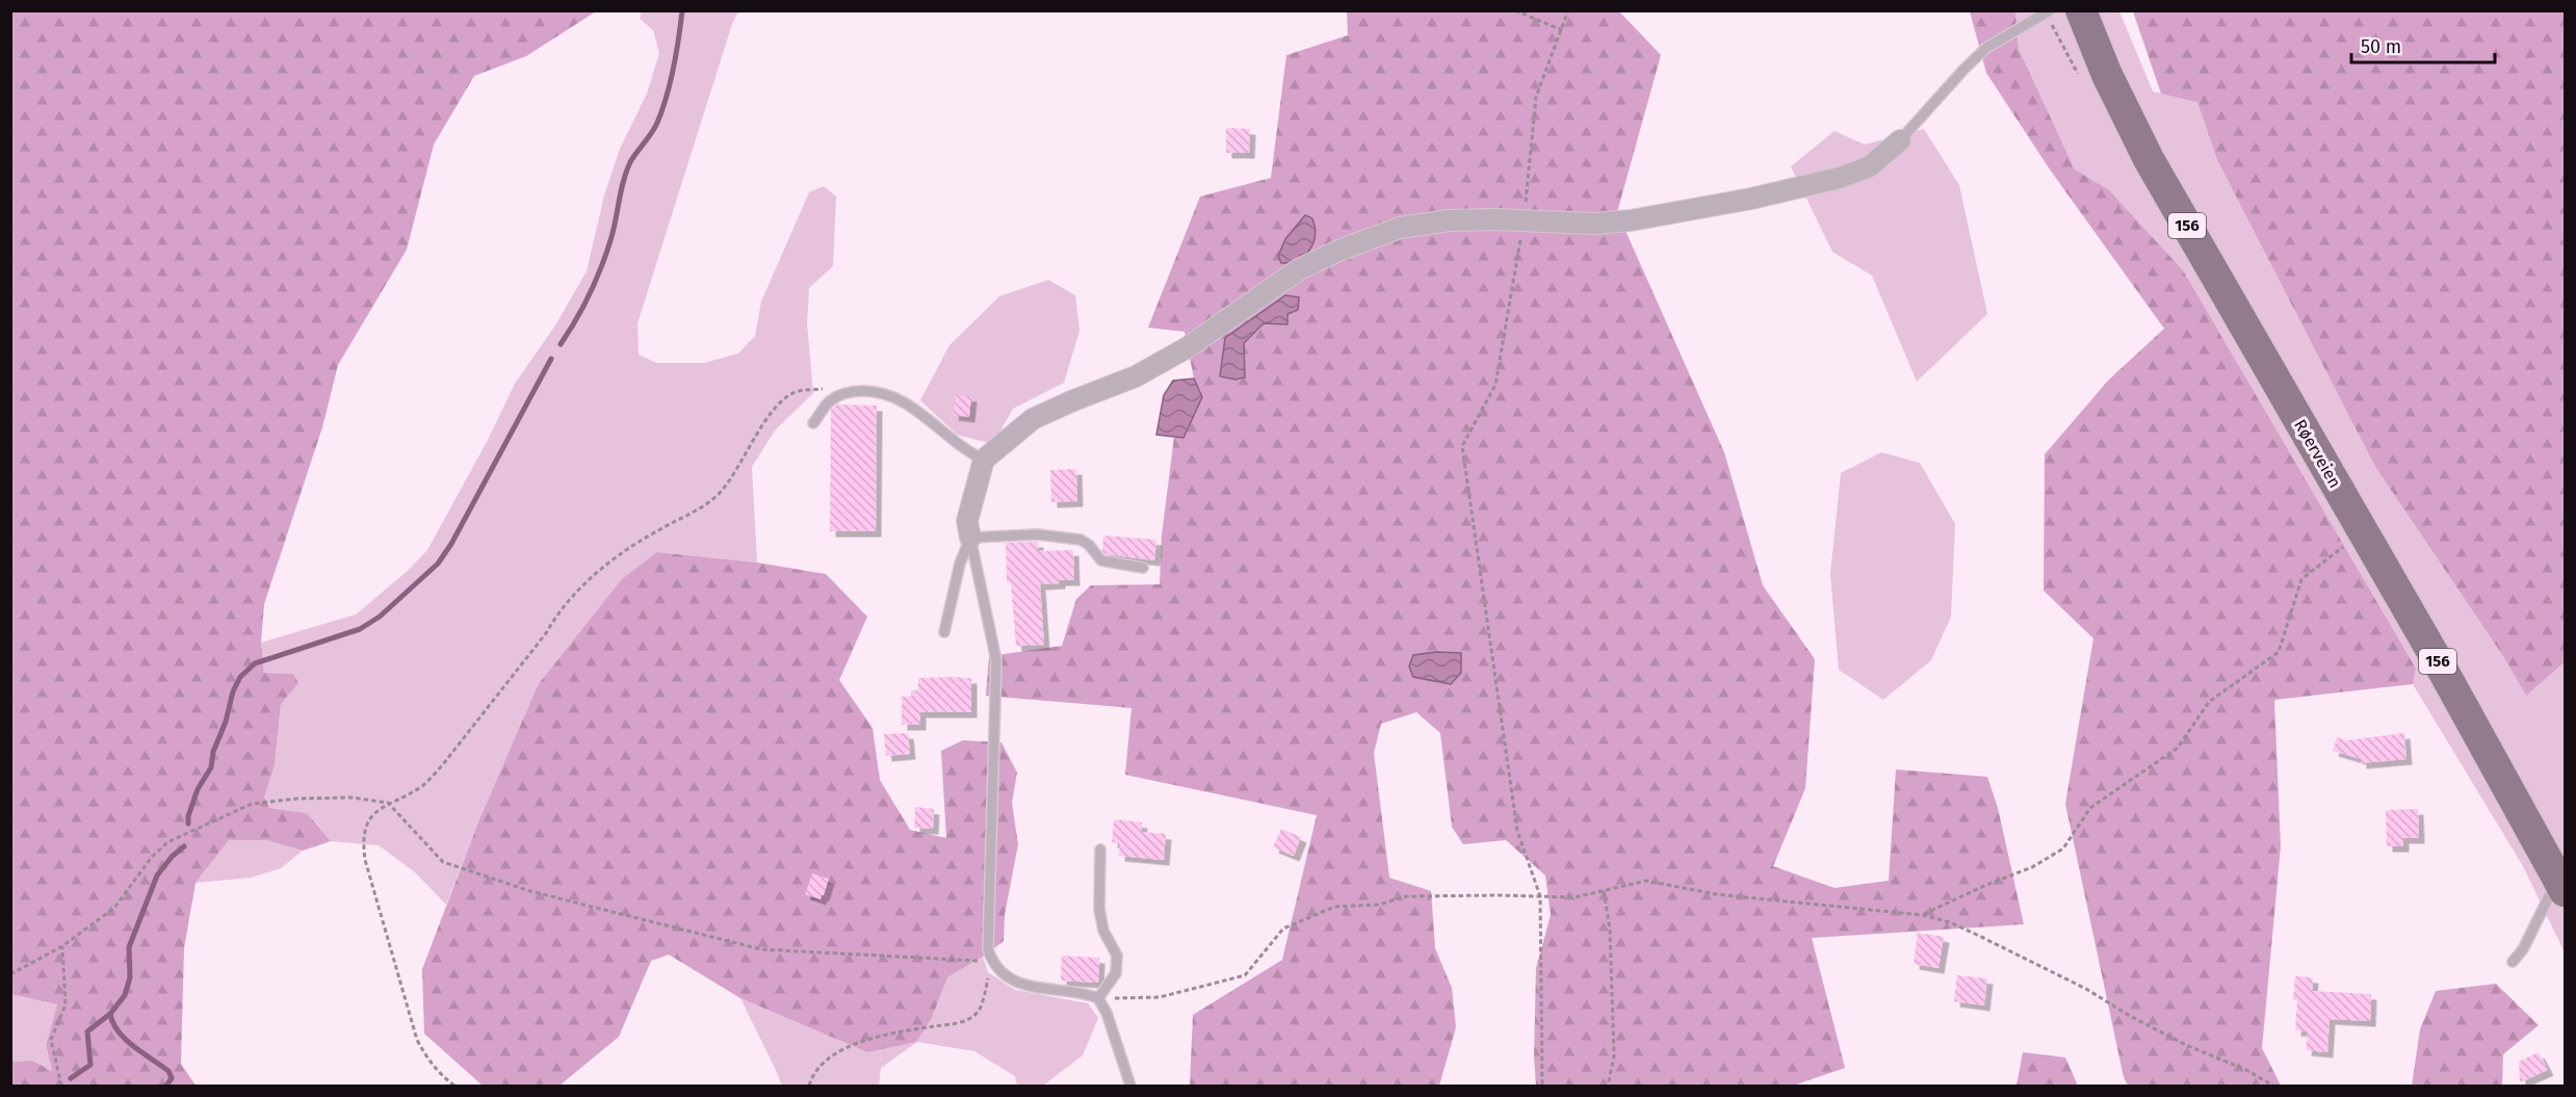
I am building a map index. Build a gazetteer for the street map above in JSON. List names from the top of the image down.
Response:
{
  "streets": {
    "main road": ["156", "Røerveien"]
  },
  "scale_bar": "50 m"
}
